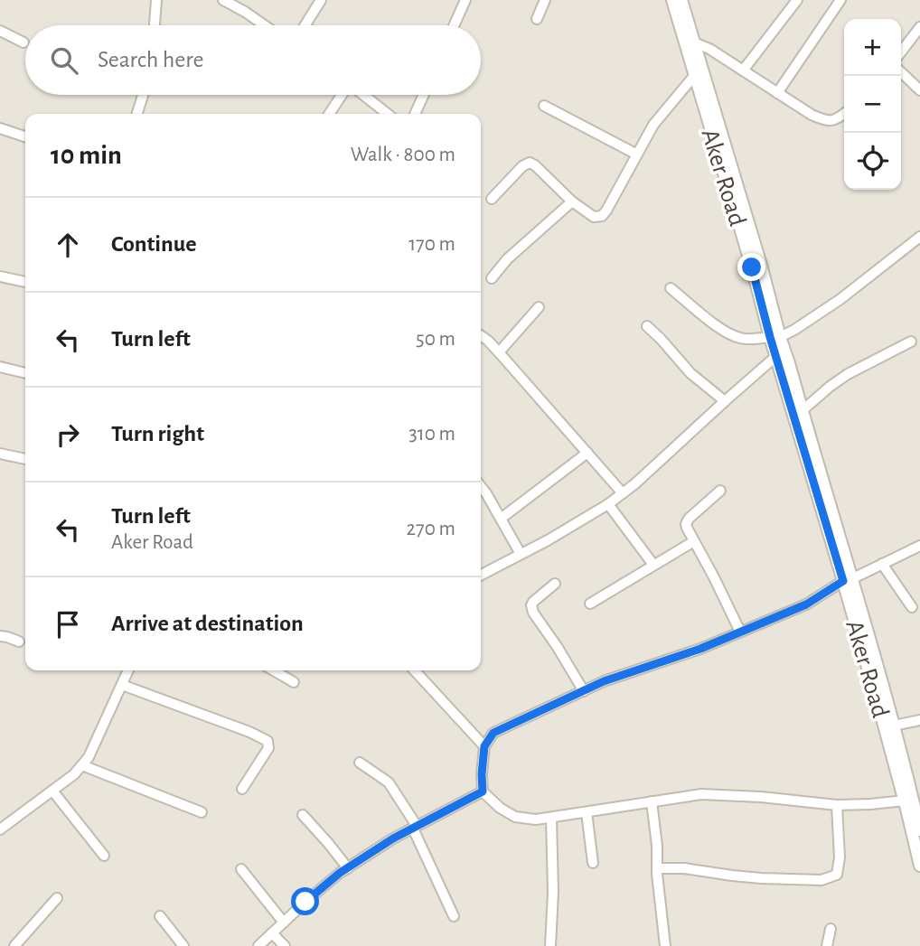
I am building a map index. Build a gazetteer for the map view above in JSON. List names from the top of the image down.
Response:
{
  "streets": {
    "street": ["Aker Road"]
  },
  "page": {
    "map_buttons": ["+", "−"],
    "search": "Search here",
    "heading": ["10 min", "Walk · 800 m"],
    "list": [
      ["Continue", "170 m"],
      ["Turn left", "50 m"],
      ["Turn right", "310 m"],
      ["Turn left", "Aker Road", "270 m"],
      "Arrive at destination"
    ]
  }
}
